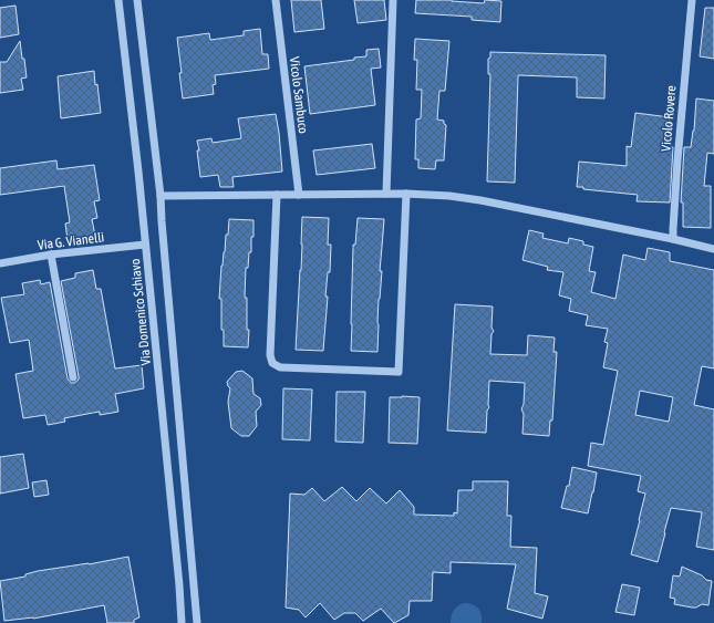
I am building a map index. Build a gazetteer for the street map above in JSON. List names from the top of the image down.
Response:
{
  "streets": {
    "street": [
      "Vicolo Sambuco",
      "Vicolo Rovere",
      "Via G. Vianelli",
      "Via Domenico Schiavo"
    ]
  },
  "crossings": [
    ["Via G. Vianelli", "Via Domenico Schiavo"]
  ]
}
